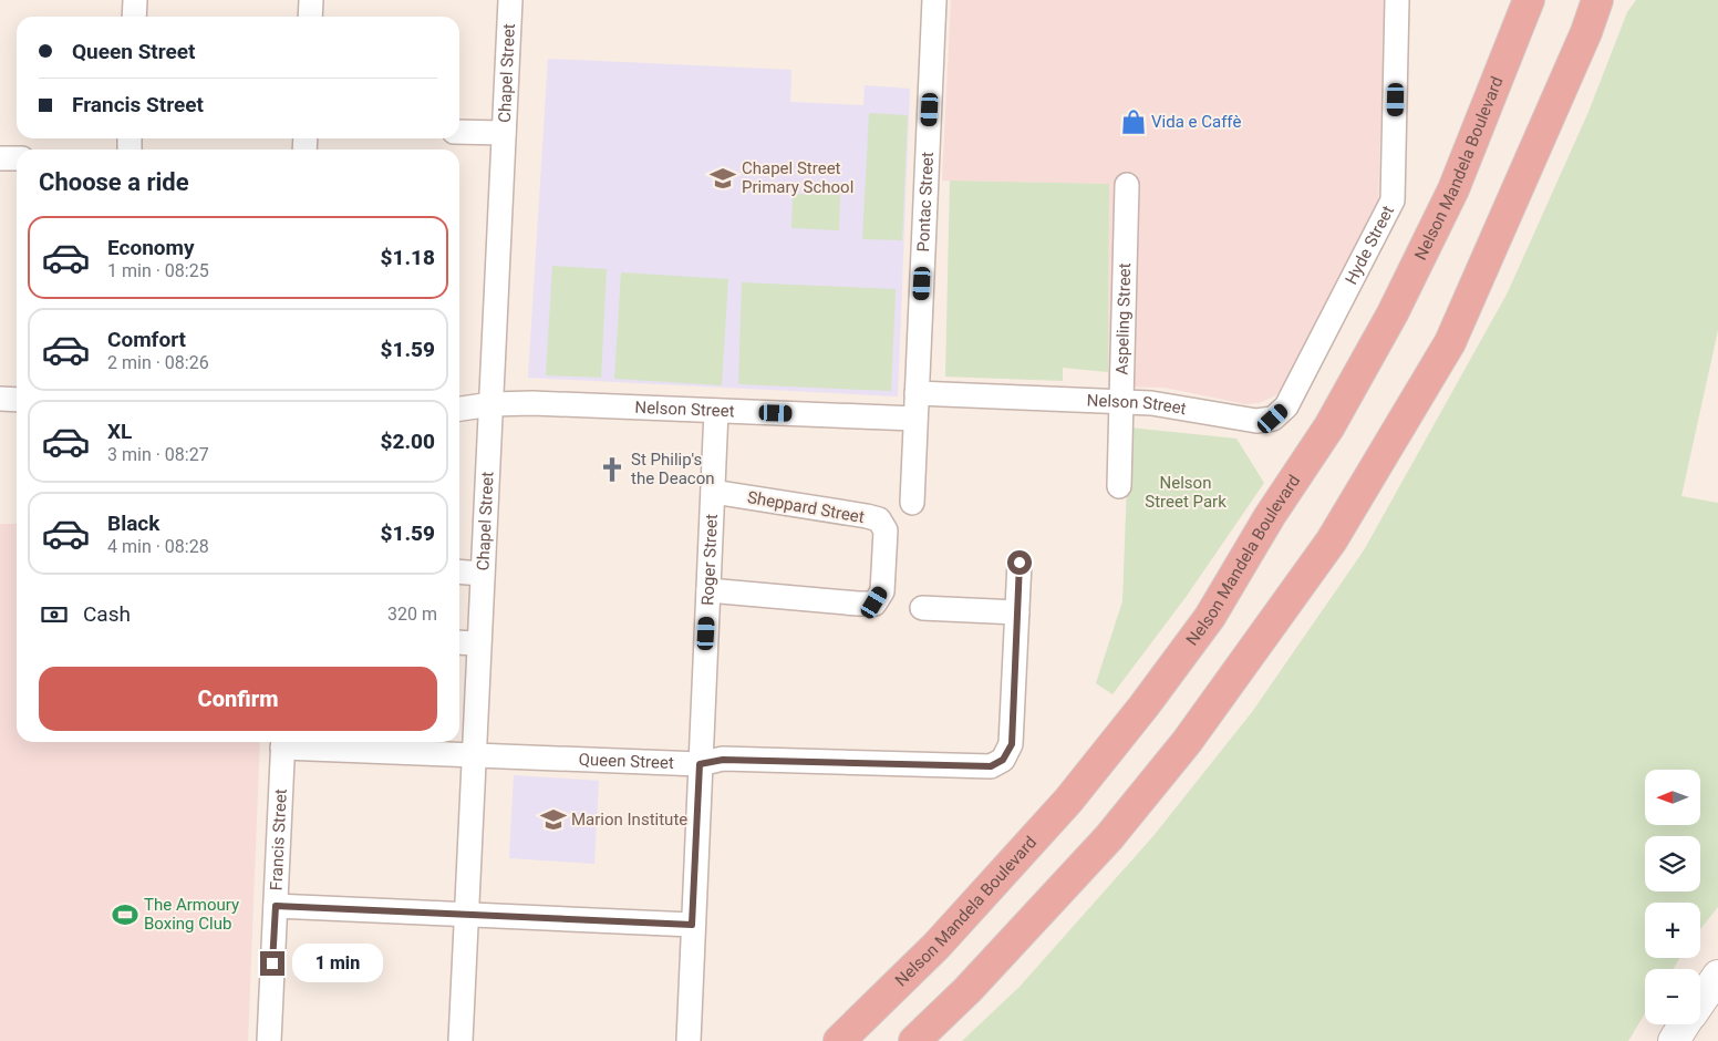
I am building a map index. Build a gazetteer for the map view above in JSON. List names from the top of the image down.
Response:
{
  "streets": {
    "highway": ["Nelson Mandela Boulevard"],
    "street": [
      "Chapel Street",
      "Pontac Street",
      "Hyde Street",
      "Aspeling Street",
      "Nelson Street",
      "Sheppard Street",
      "Roger Street",
      "Queen Street",
      "Francis Street"
    ]
  },
  "crossings": [
    ["Chapel Street", "Nelson Street"],
    ["Chapel Street", "Queen Street"],
    ["Pontac Street", "Nelson Street"],
    ["Hyde Street", "Nelson Street"],
    ["Aspeling Street", "Nelson Street"],
    ["Nelson Street", "Roger Street"],
    ["Sheppard Street", "Roger Street"],
    ["Roger Street", "Queen Street"],
    ["Queen Street", "Francis Street"]
  ],
  "parks": ["Nelson Street Park"],
  "places": {
    "shop": ["Vida e Caffè"],
    "school or university": ["Chapel Street Primary School", "Marion Institute"],
    "church": ["St Philip's the Deacon"],
    "sports": ["The Armoury Boxing Club"]
  },
  "north": "left",
  "page": {
    "banner": ["Queen Street", "Francis Street"],
    "heading": "Choose a ride",
    "list": [
      {
        "name": "Economy",
        "note": "1 min · 08:25",
        "value": "$1.18"
      },
      {
        "name": "Comfort",
        "note": "2 min · 08:26",
        "value": "$1.59"
      },
      {
        "name": "XL",
        "note": "3 min · 08:27",
        "value": "$2.00"
      },
      {
        "name": "Black",
        "note": "4 min · 08:28",
        "value": "$1.59"
      }
    ],
    "pay": ["Cash", "320 m"],
    "buttons": "Confirm",
    "map_buttons": ["+", "−"],
    "bubble": "1 min"
  }
}
